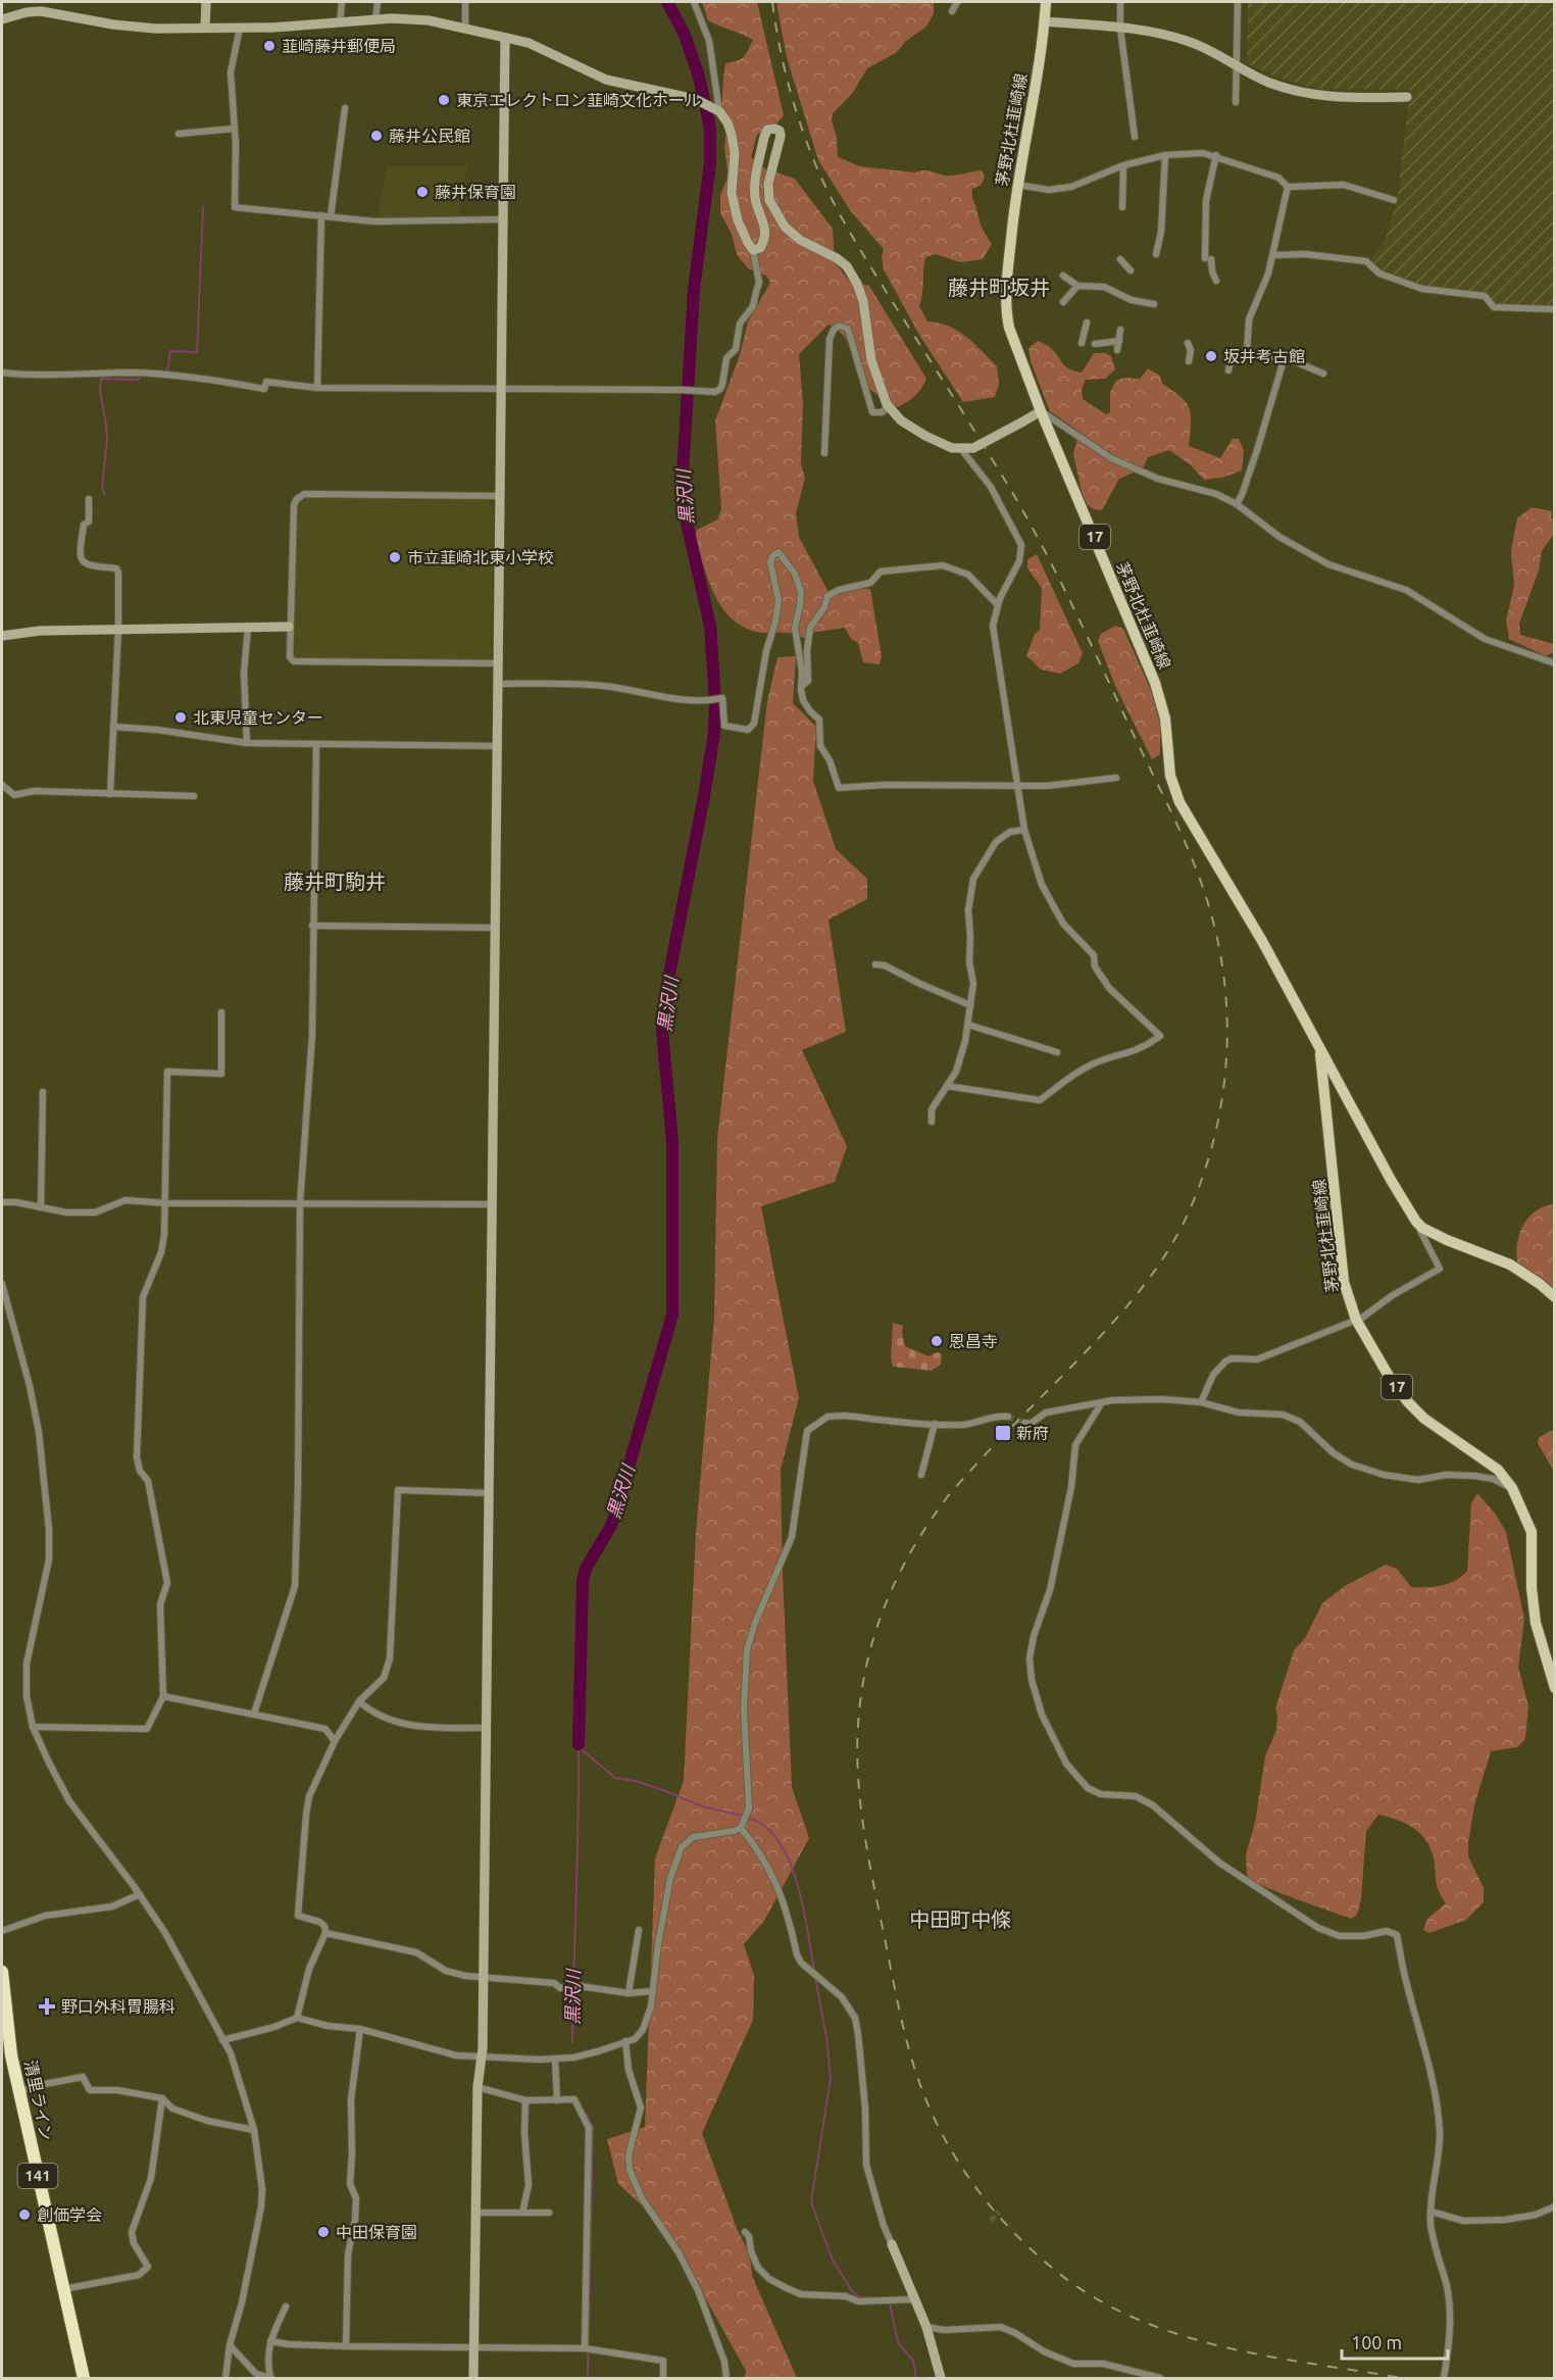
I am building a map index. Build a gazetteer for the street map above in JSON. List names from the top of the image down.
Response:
{
  "streets": {
    "highway": ["清里ライン", "141"],
    "main road": ["茅野北杜韮崎線", "17"]
  },
  "districts": ["藤井町坂井", "藤井町駒井", "中田町中條"],
  "water": ["黒沢川"],
  "places": {
    "other": [
      "韮崎藤井郵便局",
      "東京エレクトロン韮崎文化ホール",
      "藤井公民館",
      "藤井保育園",
      "坂井考古館",
      "市立韮崎北東小学校",
      "北東児童センター",
      "恩昌寺",
      "創価学会",
      "中田保育園"
    ],
    "transit": ["新府"],
    "health": ["野口外科胃腸科"]
  },
  "scale_bar": "100 m"
}
